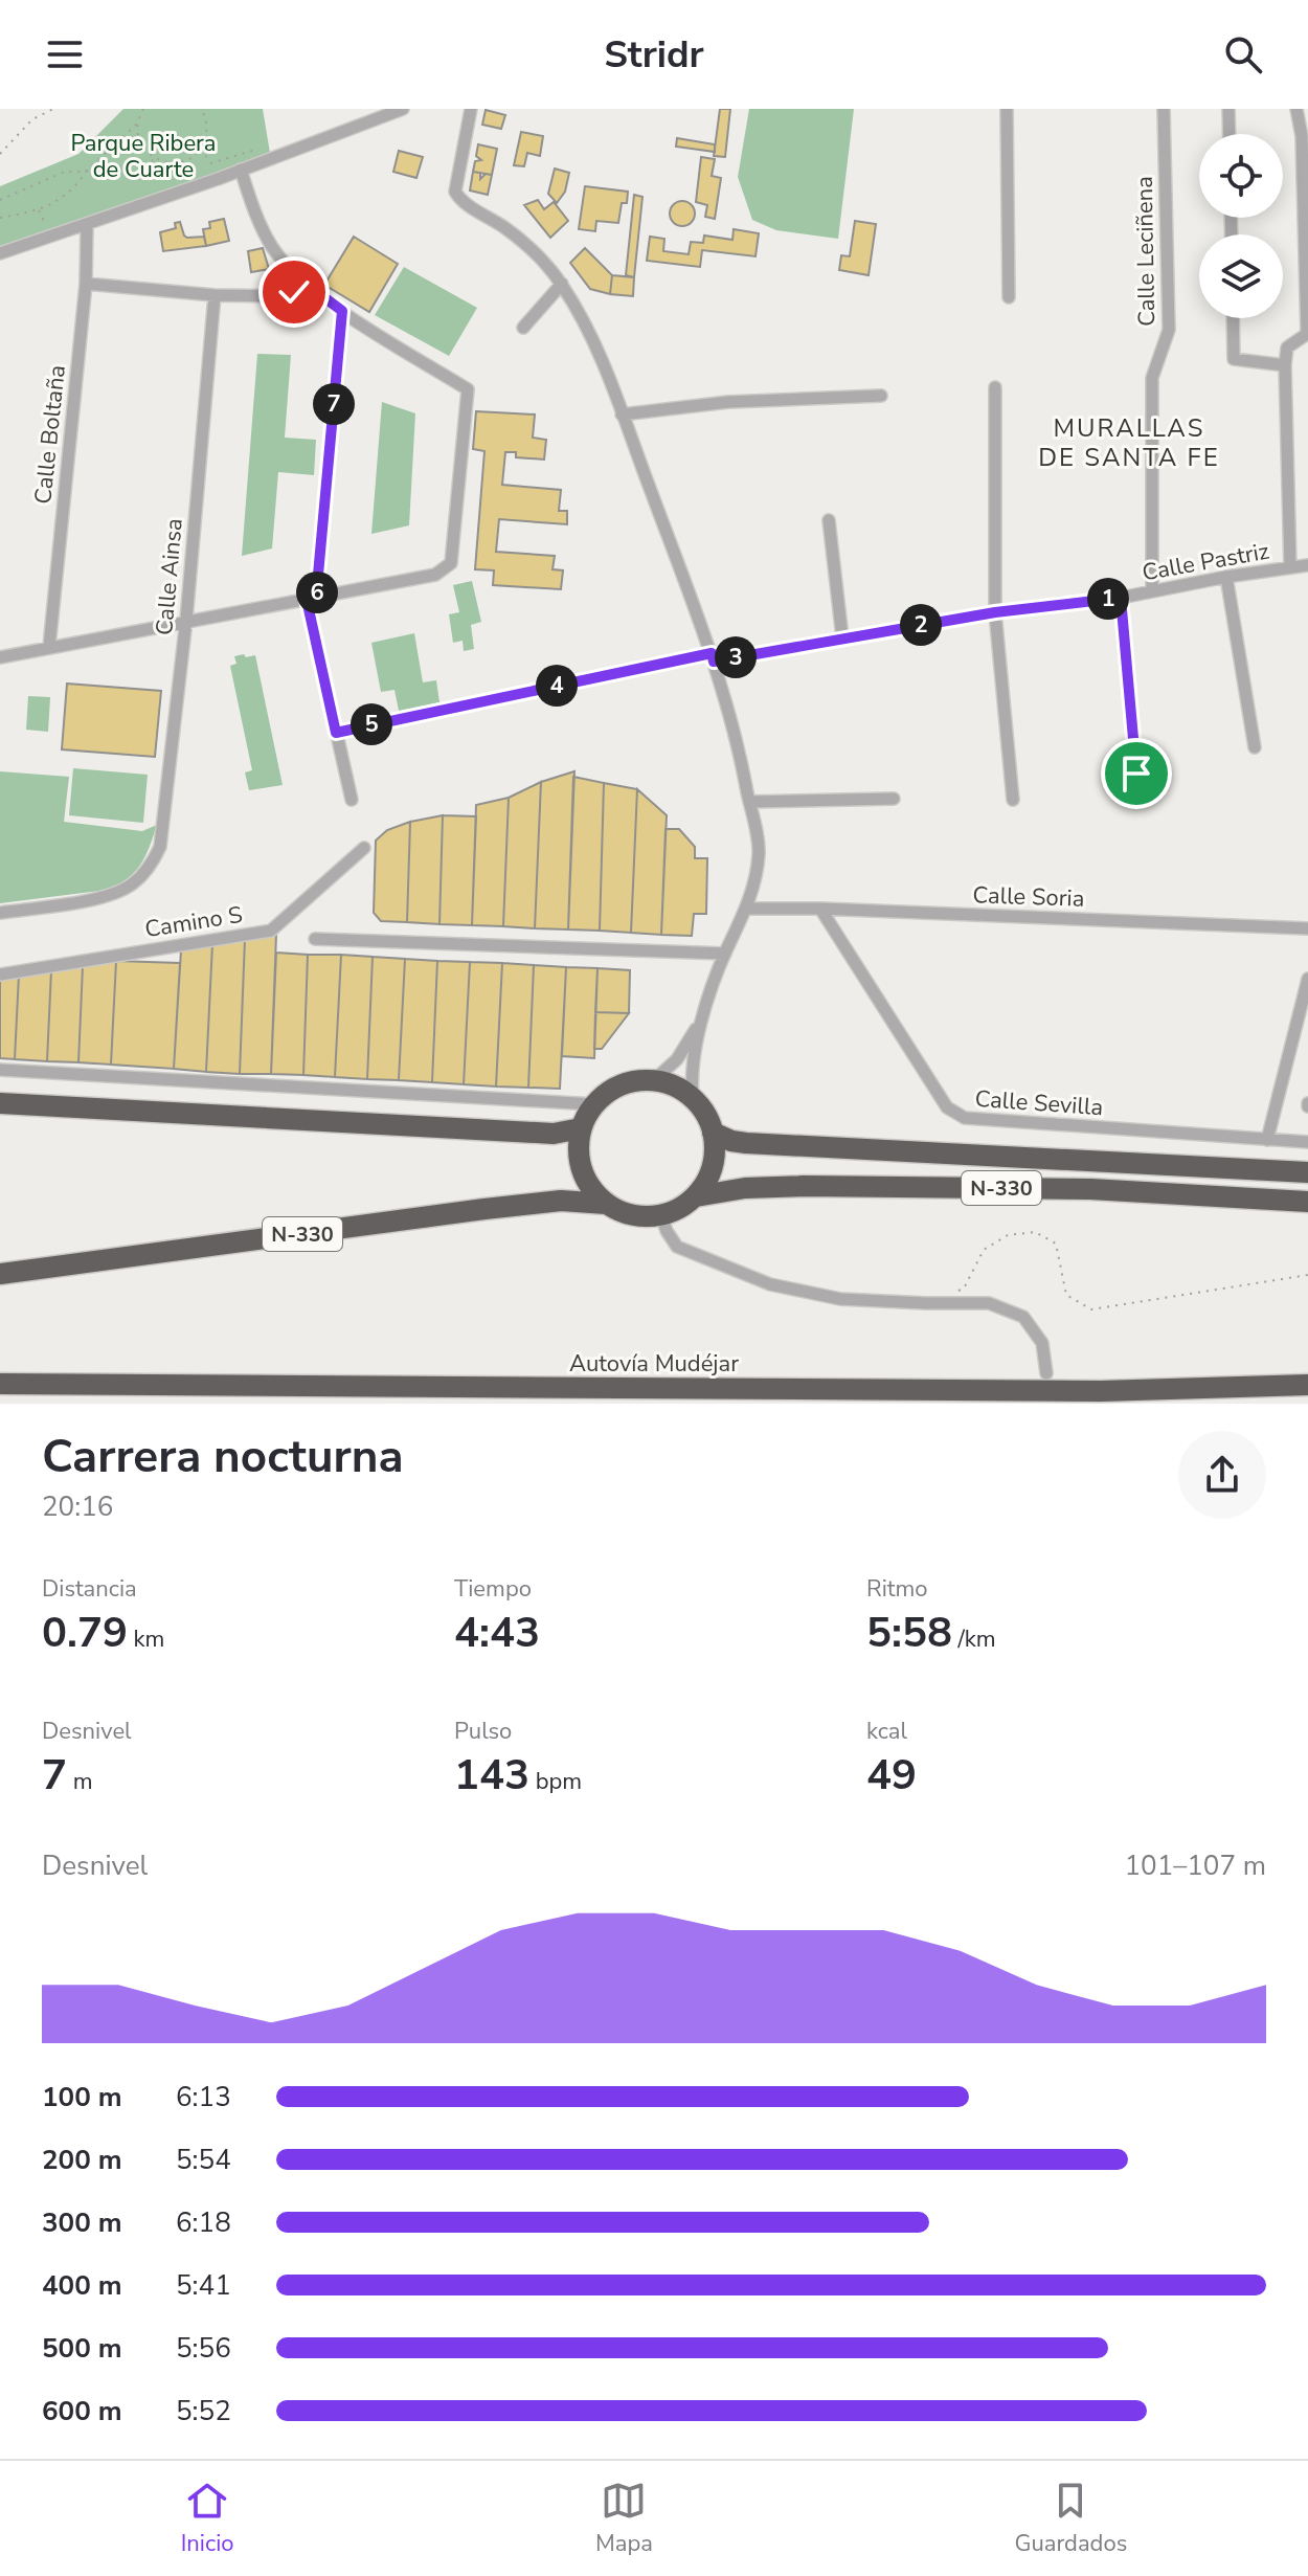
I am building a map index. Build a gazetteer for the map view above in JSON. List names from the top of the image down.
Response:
{
  "streets": {
    "highway": ["N-330", "Autovía Mudéjar"],
    "street": [
      "Calle Leciñena",
      "Calle Boltaña",
      "Calle Pastriz",
      "Calle Ainsa",
      "Calle Soria",
      "Camino S",
      "Calle Sevilla"
    ]
  },
  "crossings": [
    ["Calle Leciñena", "Calle Pastriz"],
    ["Calle Soria", "Calle Sevilla"]
  ],
  "districts": ["MURALLAS DE SANTA FE"],
  "parks": ["Parque Ribera de Cuarte"],
  "page": {
    "header": "Stridr",
    "pins": [
      "7",
      "6",
      "1",
      "2",
      "3",
      "4",
      "5"
    ],
    "heading": ["Carrera nocturna", "20:16"],
    "stats": [
      ["Distancia", "0.79 km"],
      ["Tiempo", "4:43"],
      ["Ritmo", "5:58 /km"],
      ["Desnivel", "7 m"],
      ["Pulso", "143 bpm"],
      ["kcal", "49"]
    ],
    "chart": ["Desnivel", "101–107 m"],
    "list": [
      {
        "name": "100 m",
        "note": "6:13"
      },
      {
        "name": "200 m",
        "note": "5:54"
      },
      {
        "name": "300 m",
        "note": "6:18"
      },
      {
        "name": "400 m",
        "note": "5:41"
      },
      {
        "name": "500 m",
        "note": "5:56"
      },
      {
        "name": "600 m",
        "note": "5:52"
      }
    ],
    "tabs": ["Inicio", "Mapa", "Guardados"]
  }
}
